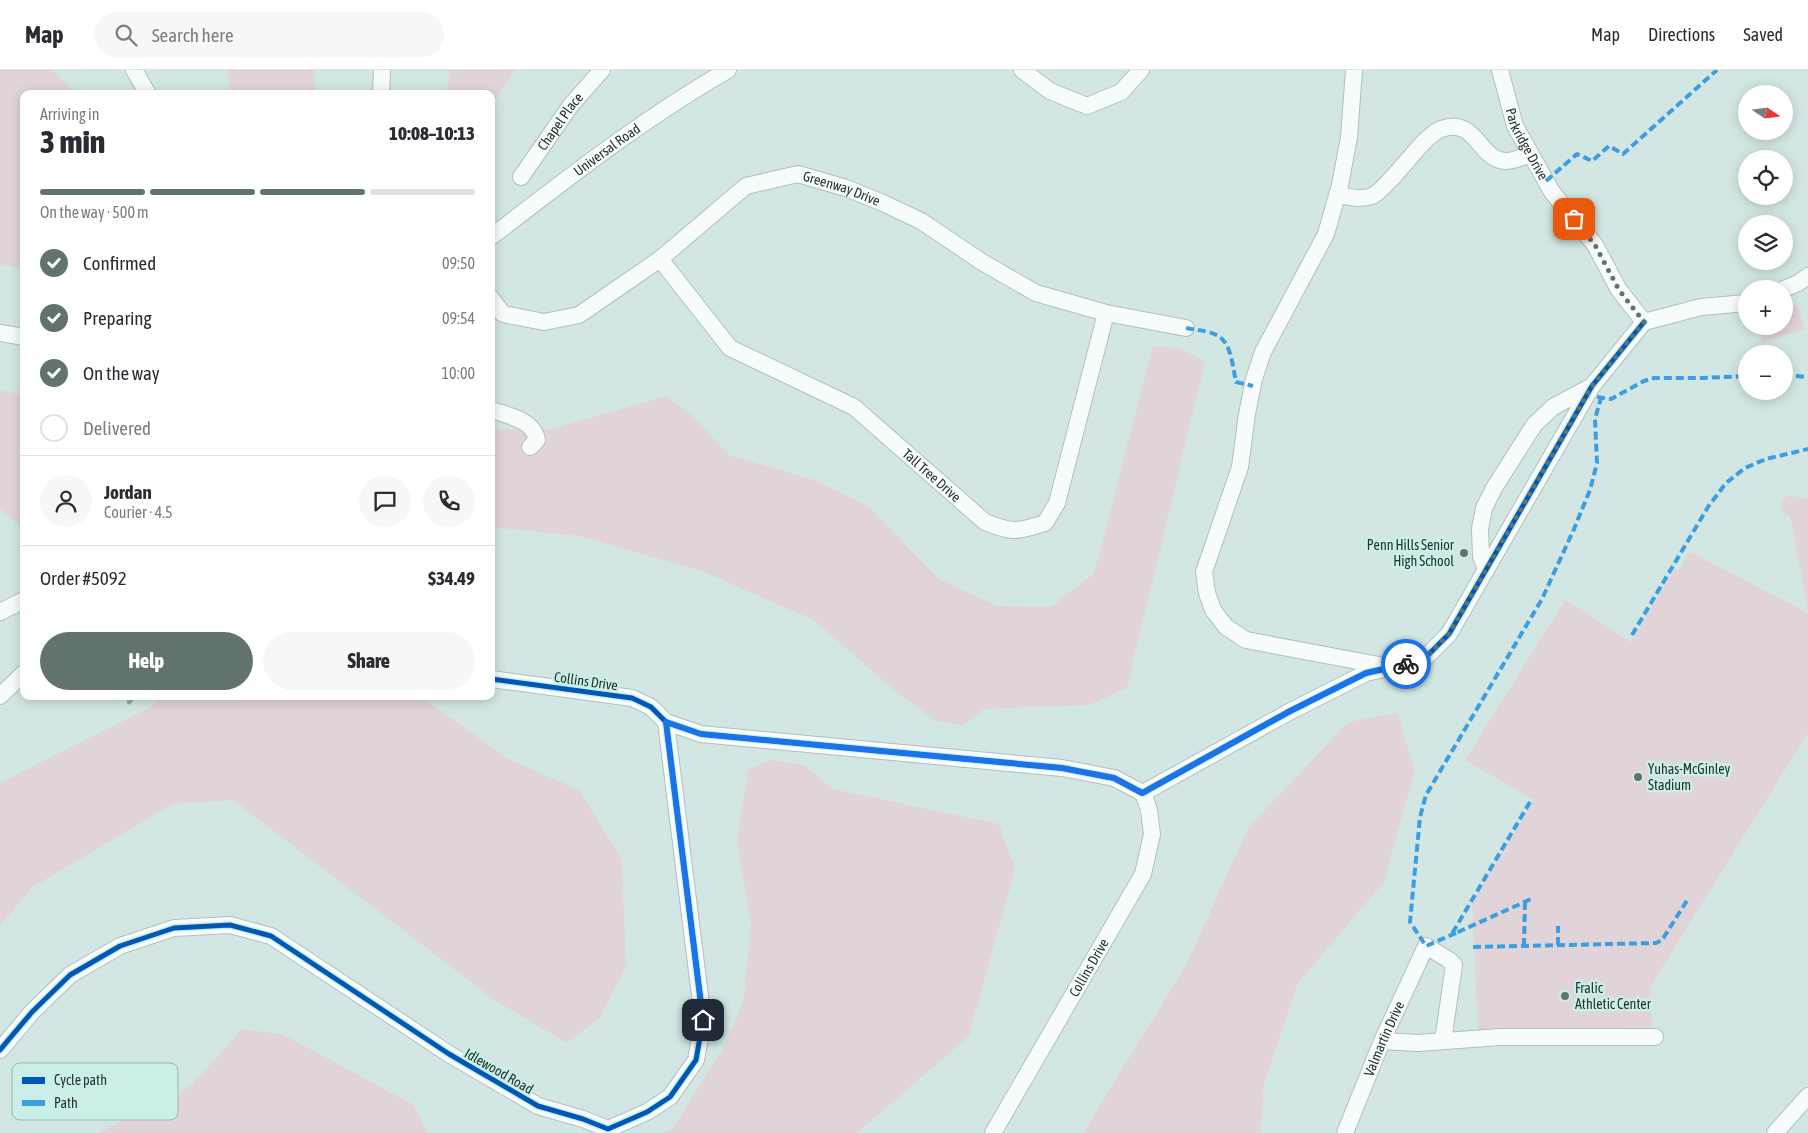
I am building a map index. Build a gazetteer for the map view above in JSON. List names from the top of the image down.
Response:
{
  "streets": {
    "street": [
      "Chapel Place",
      "Parkridge Drive",
      "Universal Road",
      "Greenway Drive",
      "Tall Tree Drive",
      "Collins Drive",
      "Valmartin Drive",
      "Idlewood Road"
    ]
  },
  "crossings": [
    ["Greenway Drive", "Tall Tree Drive"],
    ["Collins Drive", "Idlewood Road"]
  ],
  "places": ["Penn Hills Senior High School", "Yuhas-McGinley Stadium", "Fralic Athletic Center"],
  "legend": ["Cycle path", "Path"],
  "north": "right",
  "page": {
    "header": "Map",
    "search": "Search here",
    "nav": ["Map", "Directions", "Saved"],
    "map_buttons": ["+", "−"],
    "heading": ["3 min", "Arriving in", "10:08–10:13"],
    "panel": [
      "Jordan",
      "Courier · 4.5",
      "Order #5092",
      "$34.49"
    ],
    "bar": "On the way · 500 m",
    "list": [
      ["Confirmed", "09:50"],
      ["Preparing", "09:54"],
      ["On the way", "10:00"],
      "Delivered"
    ],
    "buttons": ["Help", "Share"]
  }
}
